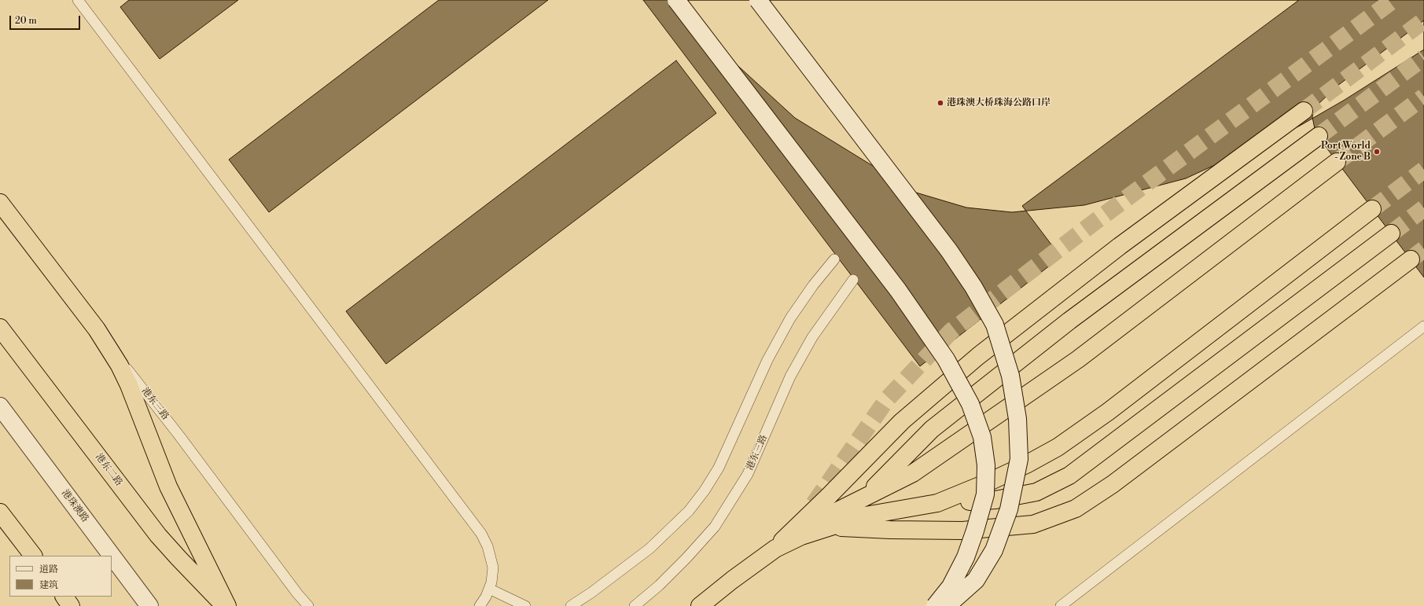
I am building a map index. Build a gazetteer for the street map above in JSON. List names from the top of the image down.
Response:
{
  "streets": {
    "highway": ["港东三路", "港东二路"],
    "main road": ["港珠澳路"]
  },
  "places": ["港珠澳大桥珠海公路口岸", "Port World - Zone B"],
  "legend": ["道路", "建筑"],
  "scale_bar": "20 m"
}
